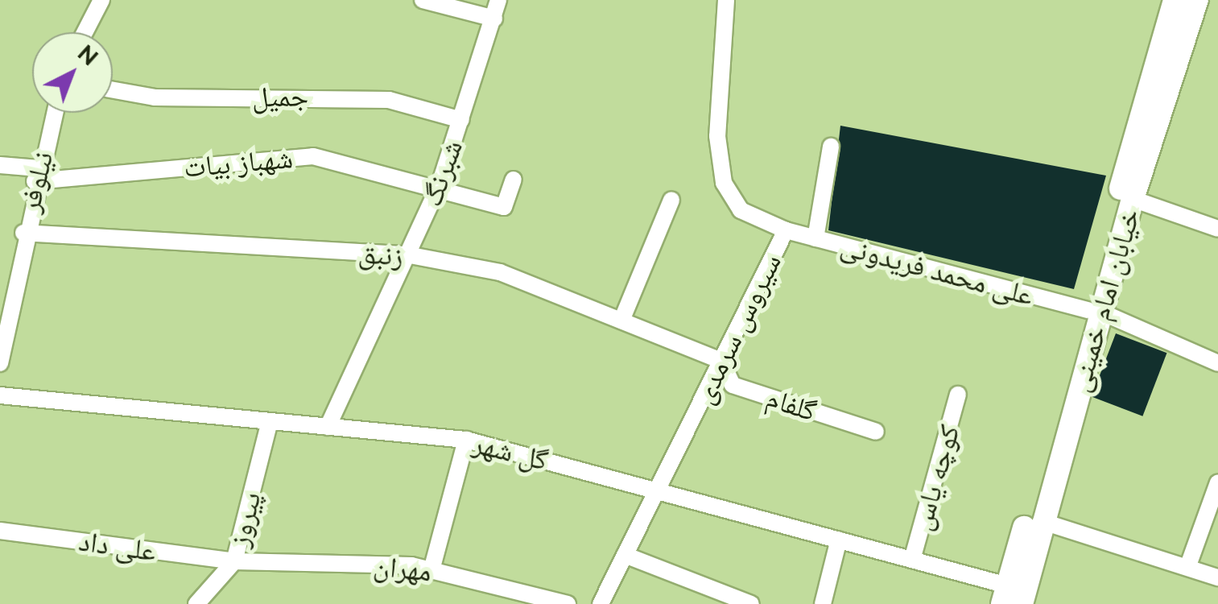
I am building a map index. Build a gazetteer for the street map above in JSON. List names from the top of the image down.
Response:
{
  "streets": {
    "main road": ["خیابان امام خمینی"],
    "street": [
      "جمیل",
      "شهباز بیات",
      "شبرنگ",
      "نیلوفر",
      "زنبق",
      "علی محمد فریدونی",
      "سیروس سرمدی",
      "گلفام",
      "گل شهر",
      "کوچه یاس",
      "پیروز",
      "علی داد",
      "مهران"
    ]
  },
  "crossings": [
    ["جمیل", "شبرنگ"],
    ["شهباز بیات", "شبرنگ"],
    ["شهباز بیات", "نیلوفر"],
    ["شبرنگ", "زنبق"],
    ["شبرنگ", "گل شهر"],
    ["نیلوفر", "زنبق"],
    ["زنبق", "سیروس سرمدی"],
    ["زنبق", "گلفام"],
    ["علی محمد فریدونی", "خیابان امام خمینی"],
    ["علی محمد فریدونی", "سیروس سرمدی"],
    ["خیابان امام خمینی", "گل شهر"],
    ["سیروس سرمدی", "گلفام"],
    ["سیروس سرمدی", "گل شهر"],
    ["گل شهر", "کوچه یاس"],
    ["گل شهر", "پیروز"],
    ["پیروز", "علی داد"],
    ["پیروز", "مهران"],
    ["علی داد", "مهران"]
  ],
  "north": "top right"
}
